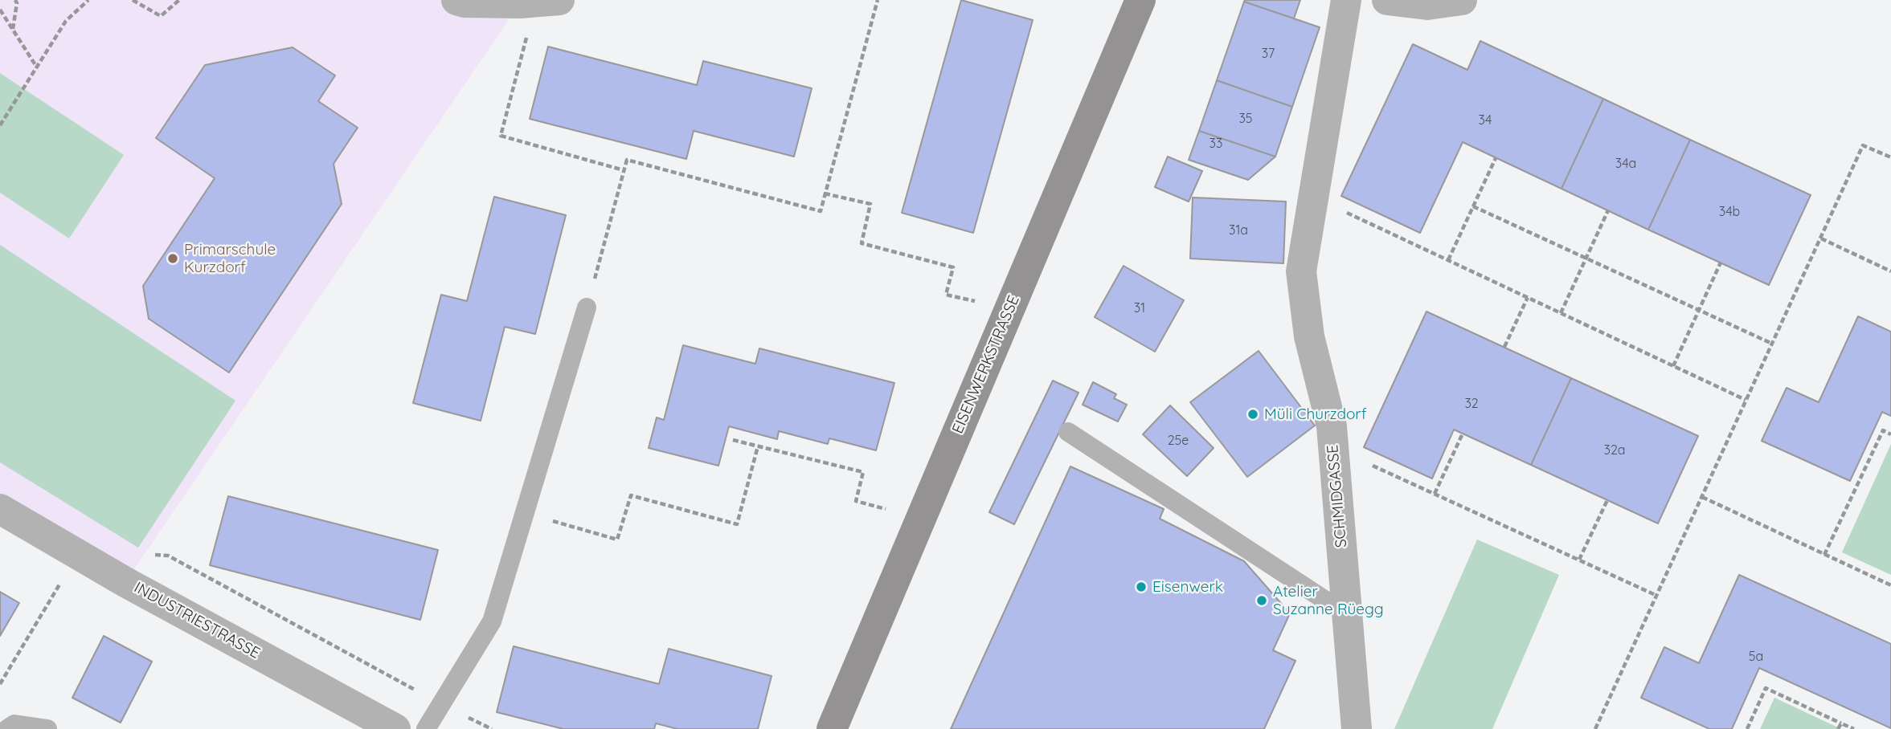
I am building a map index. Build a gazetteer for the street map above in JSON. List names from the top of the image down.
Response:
{
  "streets": {
    "main road": ["EISENWERKSTRASSE"],
    "street": ["SCHMIDGASSE", "INDUSTRIESTRASSE"]
  },
  "places": [
    "Primarschule Kurzdorf",
    "Müli Churzdorf",
    "Eisenwerk",
    "Atelier Suzanne Rüegg"
  ],
  "house_numbers": [
    "37",
    "35",
    "34",
    "33",
    "34a",
    "34b",
    "31a",
    "31",
    "32",
    "25e",
    "32a",
    "5a"
  ]
}
